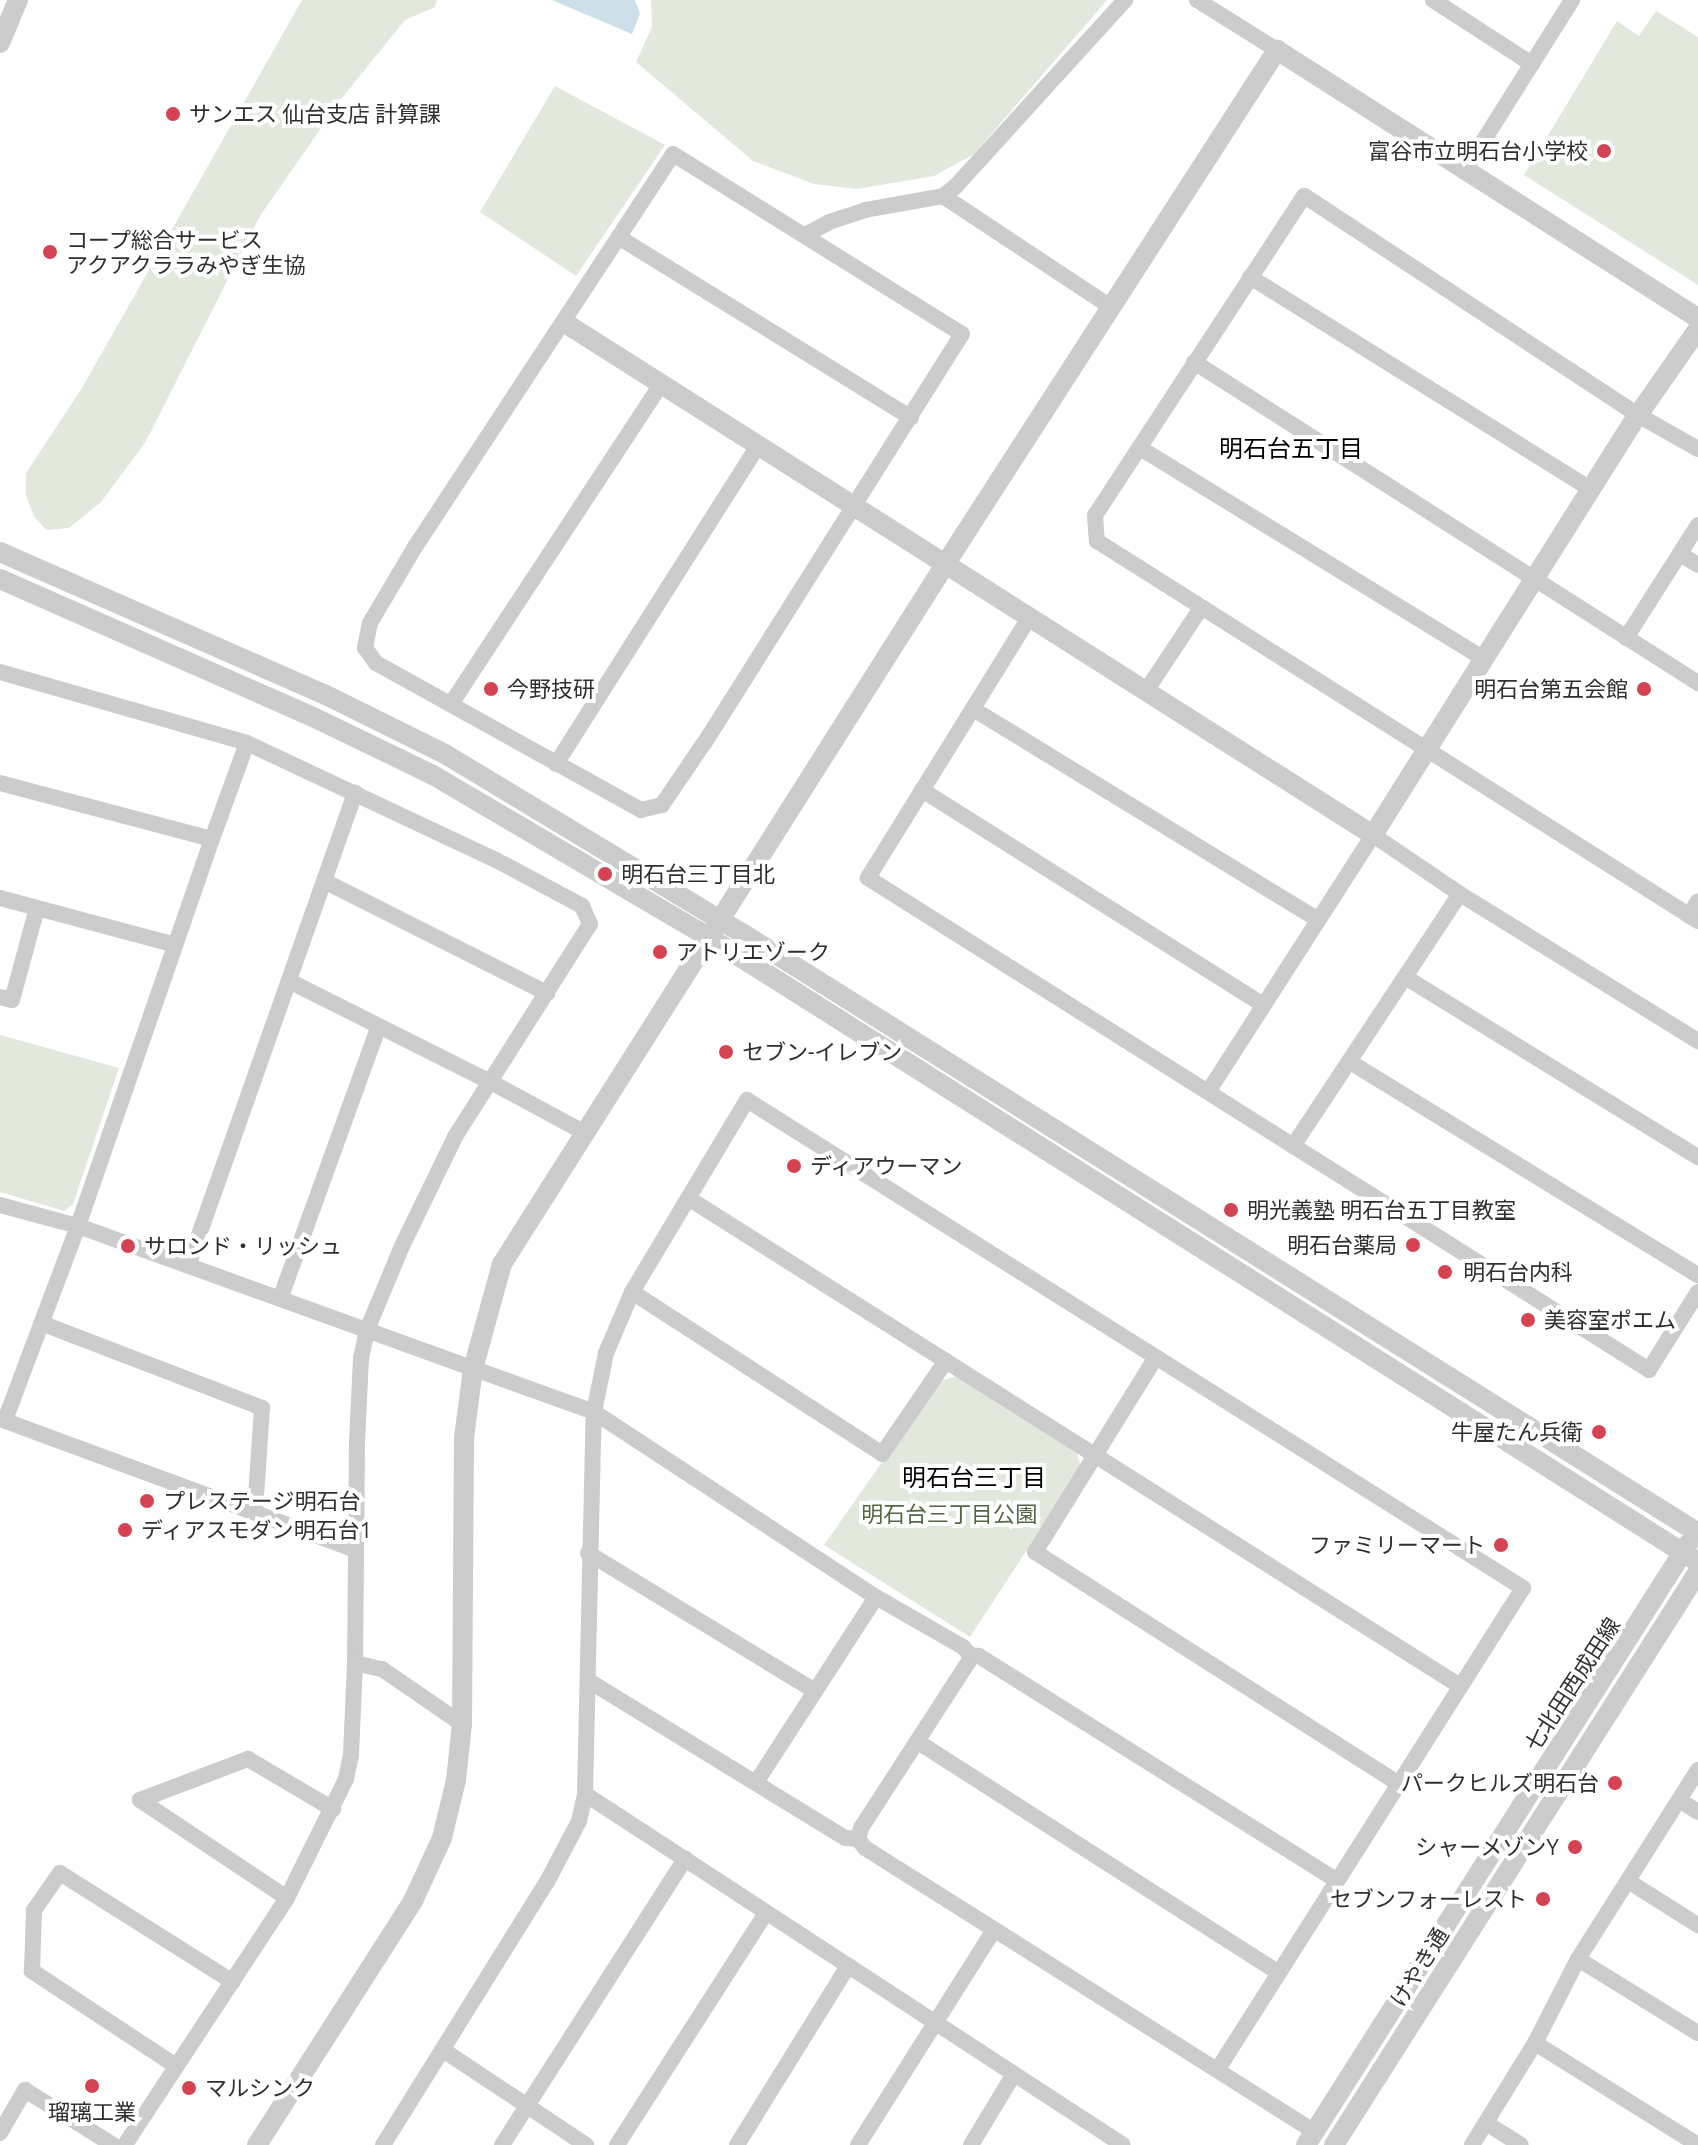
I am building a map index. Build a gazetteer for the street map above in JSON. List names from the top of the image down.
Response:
{
  "streets": {
    "street": ["七北田西成田線", "けやき通"]
  },
  "districts": ["明石台五丁目", "明石台三丁目"],
  "parks": ["明石台三丁目公園"],
  "places": [
    "サンエス 仙台支店 計算課",
    "富谷市立明石台小学校",
    "コープ総合サービス アクアクララみやぎ生協",
    "今野技研",
    "明石台第五会館",
    "明石台三丁目北",
    "アトリエゾーク",
    "セブン-イレブン",
    "ディアウーマン",
    "明光義塾 明石台五丁目教室",
    "明石台薬局",
    "サロンド・リッシュ",
    "明石台内科",
    "美容室ポエム",
    "牛屋たん兵衛",
    "プレステージ明石台",
    "ディアスモダン明石台1",
    "ファミリーマート",
    "パークヒルズ明石台",
    "シャーメゾンY",
    "セブンフォーレスト",
    "瑠璃工業",
    "マルシンク"
  ]
}
